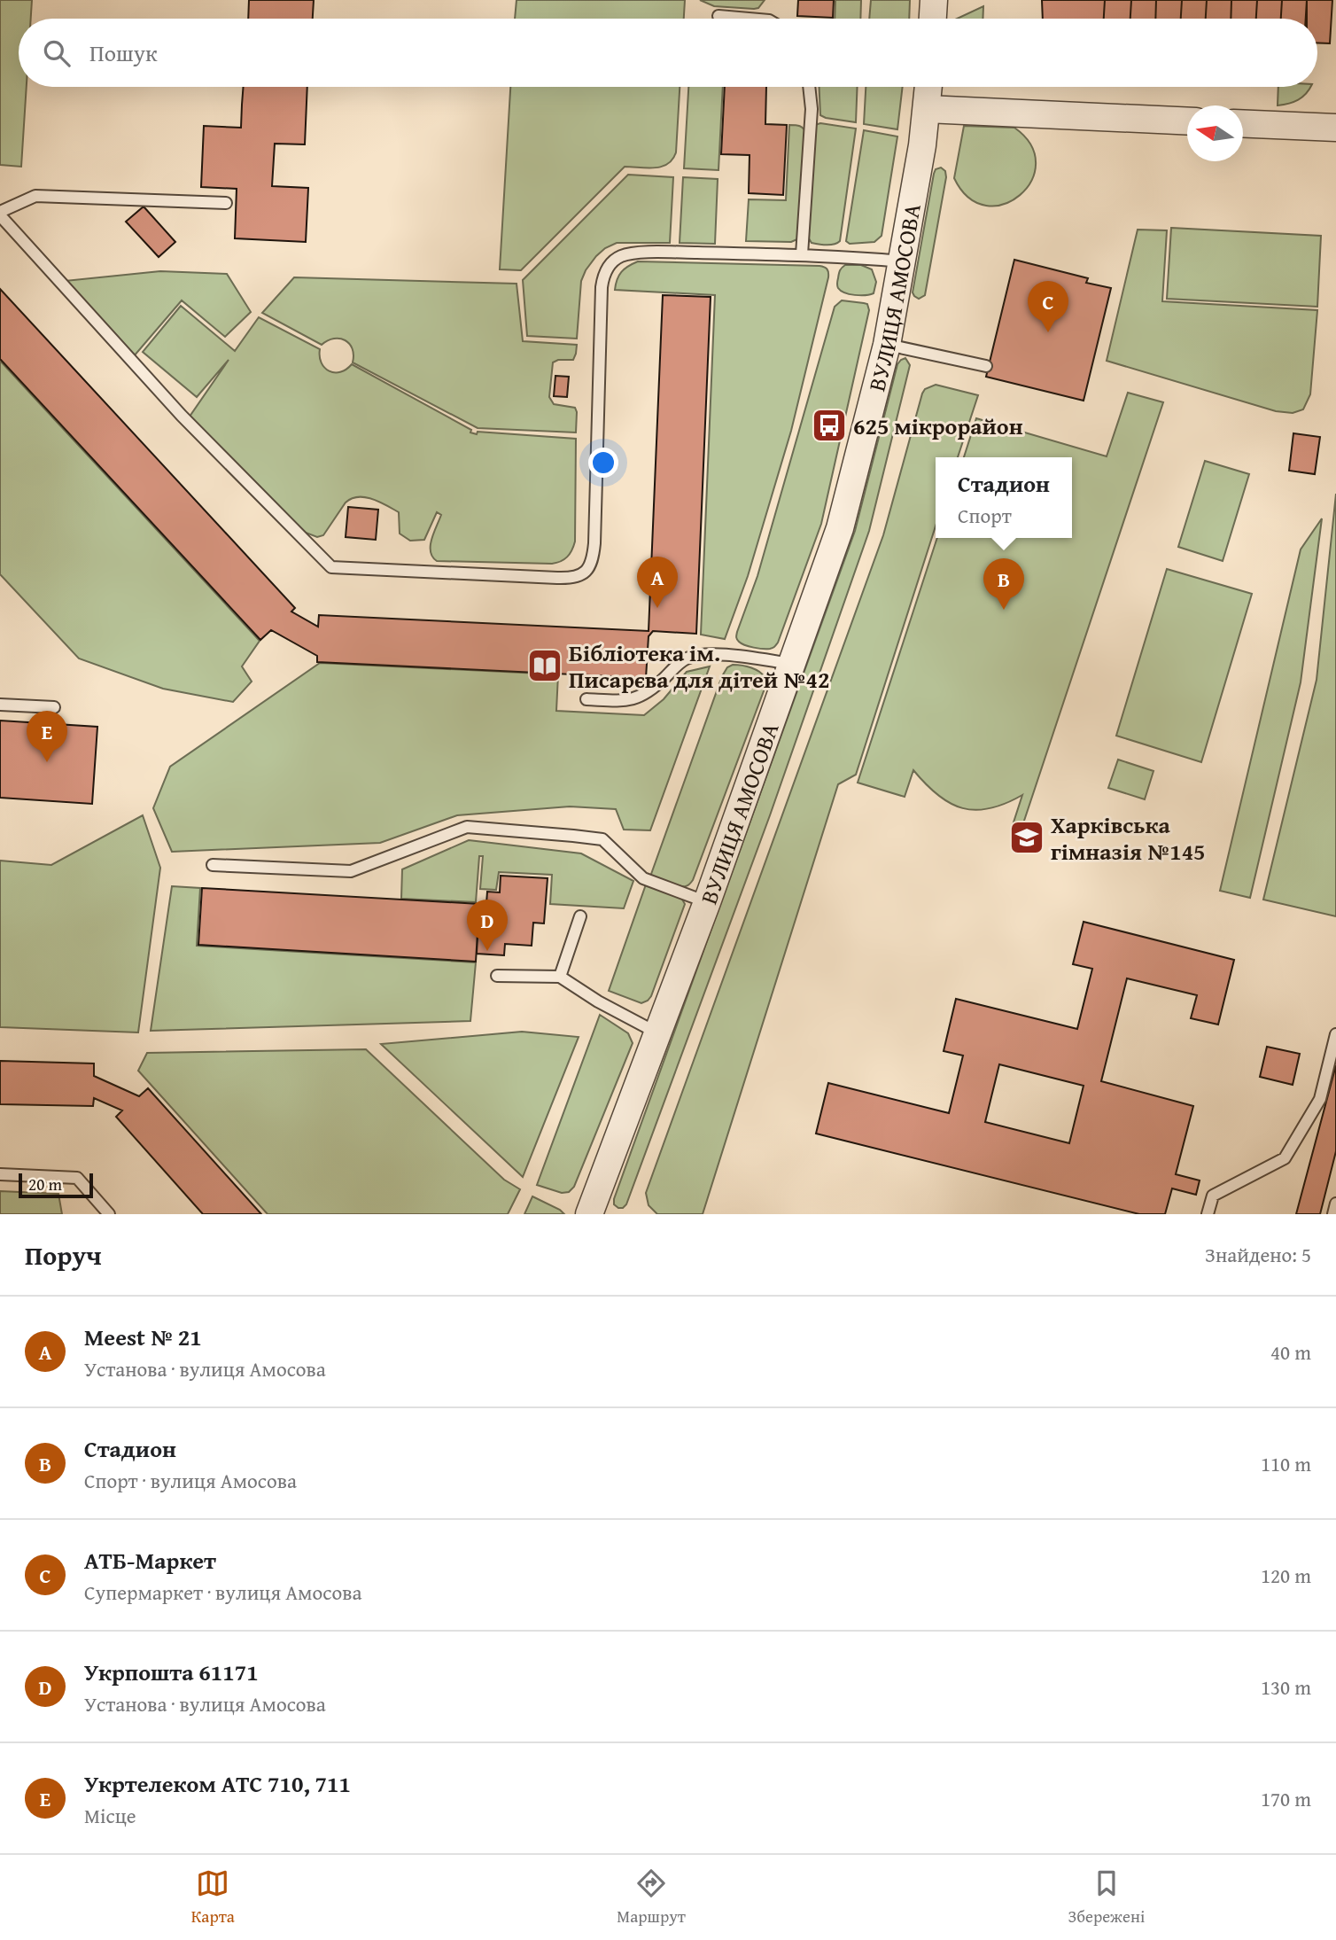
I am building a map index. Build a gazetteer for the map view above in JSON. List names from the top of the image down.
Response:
{
  "streets": {
    "street": ["ВУЛИЦЯ АМОСОВА"]
  },
  "places": {
    "bus stop": ["625 мікрорайон"],
    "library": ["Бібліотека ім. Писарєва для дітей №42"],
    "school or university": ["Харківська гімназія №145"]
  },
  "scale_bar": "20 m",
  "north": "left",
  "page": {
    "search": "Пошук",
    "pins": [
      "C",
      "A",
      "B",
      "E",
      "D"
    ],
    "popup": ["Стадион", "Спорт"],
    "scale": "20 m",
    "heading": ["Поруч", "Знайдено: 5"],
    "list": [
      {
        "mark": "A",
        "name": "Meest № 21",
        "note": "Установа · вулиця Амосова",
        "value": "40 m"
      },
      {
        "mark": "B",
        "name": "Стадион",
        "note": "Спорт · вулиця Амосова",
        "value": "110 m"
      },
      {
        "mark": "C",
        "name": "АТБ-Маркет",
        "note": "Супермаркет · вулиця Амосова",
        "value": "120 m"
      },
      {
        "mark": "D",
        "name": "Укрпошта 61171",
        "note": "Установа · вулиця Амосова",
        "value": "130 m"
      },
      {
        "mark": "E",
        "name": "Укртелеком АТС 710, 711",
        "note": "Місце",
        "value": "170 m"
      }
    ],
    "nav": ["Карта", "Маршрут", "Збережені"]
  }
}
